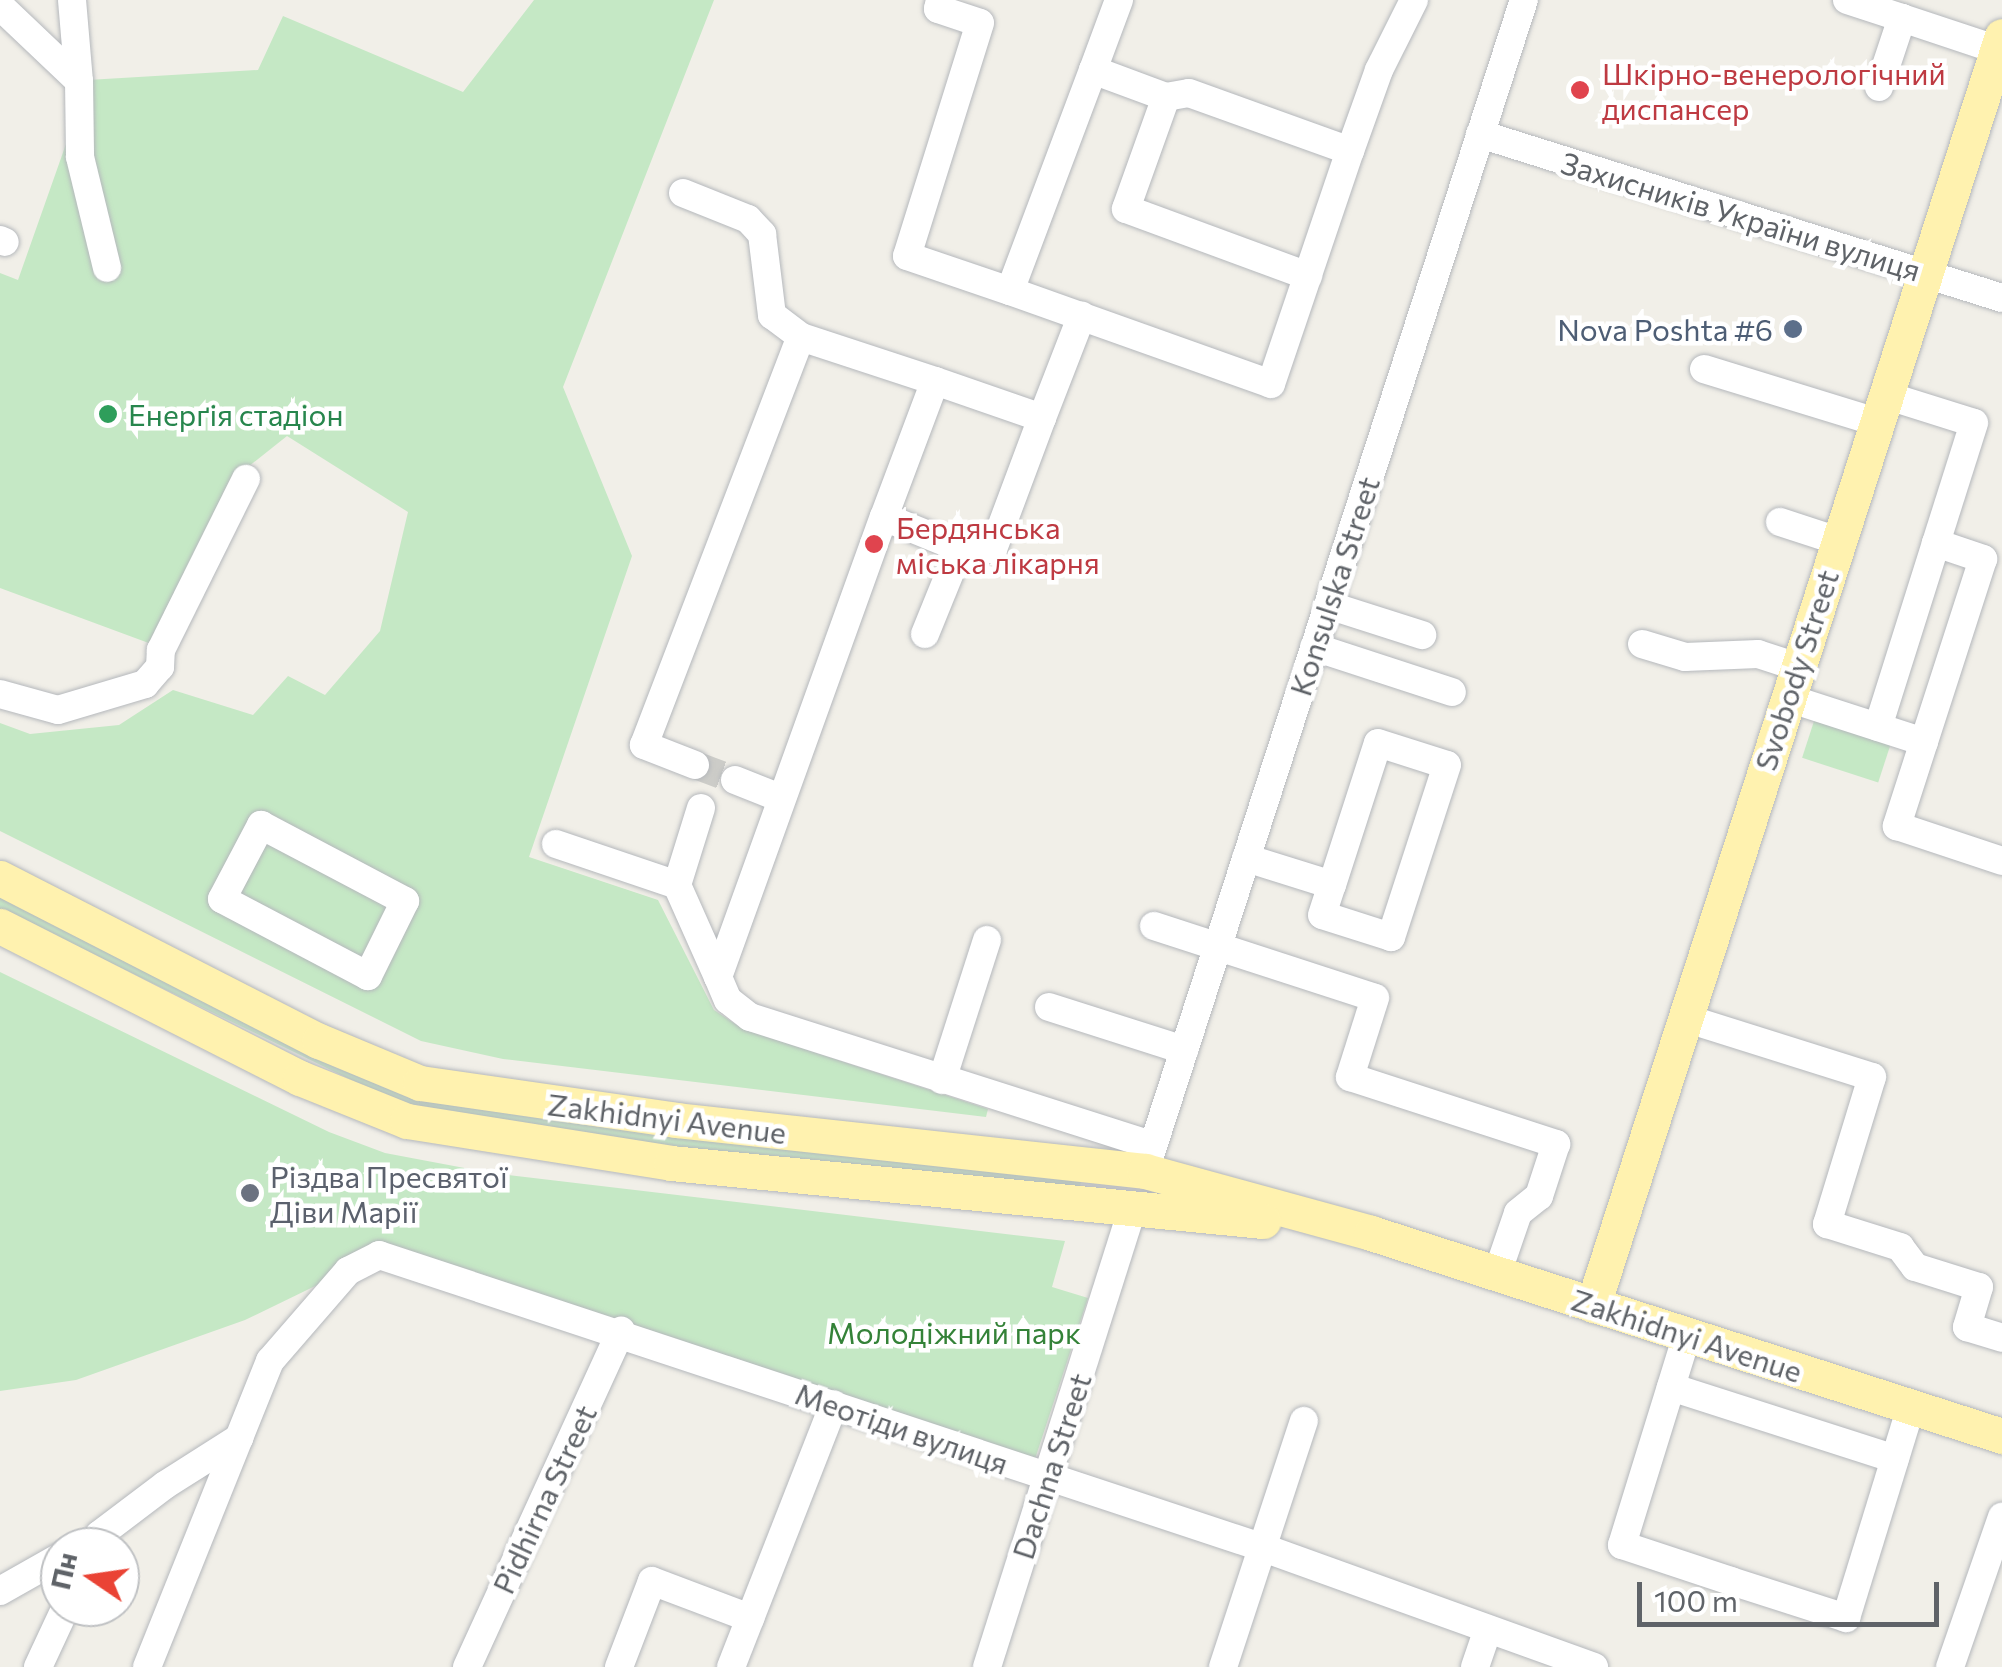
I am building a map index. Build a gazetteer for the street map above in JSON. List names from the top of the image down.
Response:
{
  "streets": {
    "main road": ["Svobody Street", "Zakhidnyi Avenue"],
    "street": [
      "Захисників України вулиця",
      "Konsulska Street",
      "Меотіди вулиця",
      "Dachna Street",
      "Pidhirna Street"
    ]
  },
  "crossings": [
    ["Захисників України вулиця", "Konsulska Street"],
    ["Захисників України вулиця", "Svobody Street"],
    ["Konsulska Street", "Zakhidnyi Avenue"],
    ["Svobody Street", "Zakhidnyi Avenue"],
    ["Zakhidnyi Avenue", "Dachna Street"],
    ["Меотіди вулиця", "Dachna Street"],
    ["Меотіди вулиця", "Pidhirna Street"]
  ],
  "parks": ["Молодіжний парк"],
  "places": [
    "Шкірно-венерологічний диспансер",
    "Nova Poshta #6",
    "Енерґія стадіон",
    "Бердянська міська лікарня",
    "Різдва Пресвятої Діви Марії"
  ],
  "scale_bar": "100 m",
  "north": "left"
}
